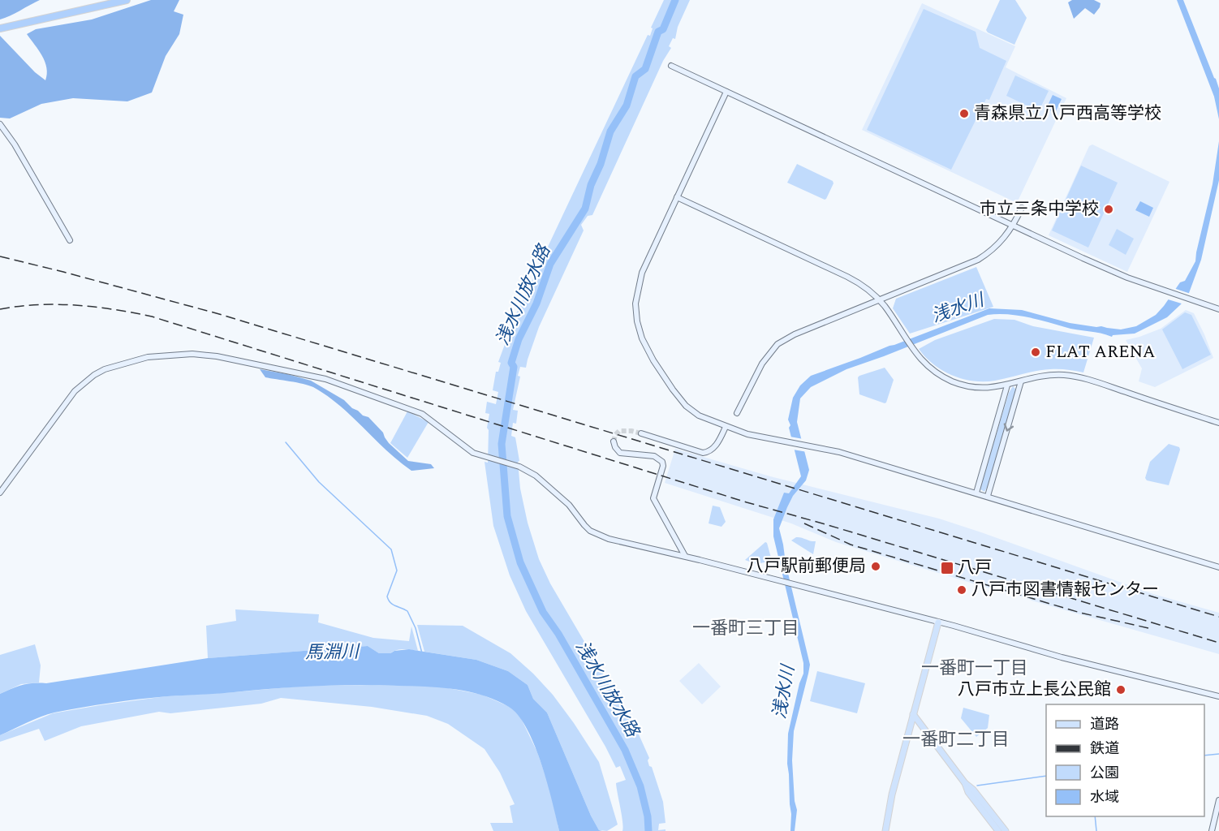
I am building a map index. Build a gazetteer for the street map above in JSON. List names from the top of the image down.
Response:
{
  "districts": ["一番町三丁目", "一番町一丁目", "一番町二丁目"],
  "water": ["浅水川放水路", "浅水川", "馬淵川"],
  "places": {
    "other": [
      "青森県立八戸西高等学校",
      "市立三条中学校",
      "FLAT ARENA",
      "八戸駅前郵便局",
      "八戸市図書情報センター",
      "八戸市立上長公民館"
    ],
    "transit": ["八戸"]
  },
  "legend": [
    "道路",
    "鉄道",
    "公園",
    "水域"
  ]
}
